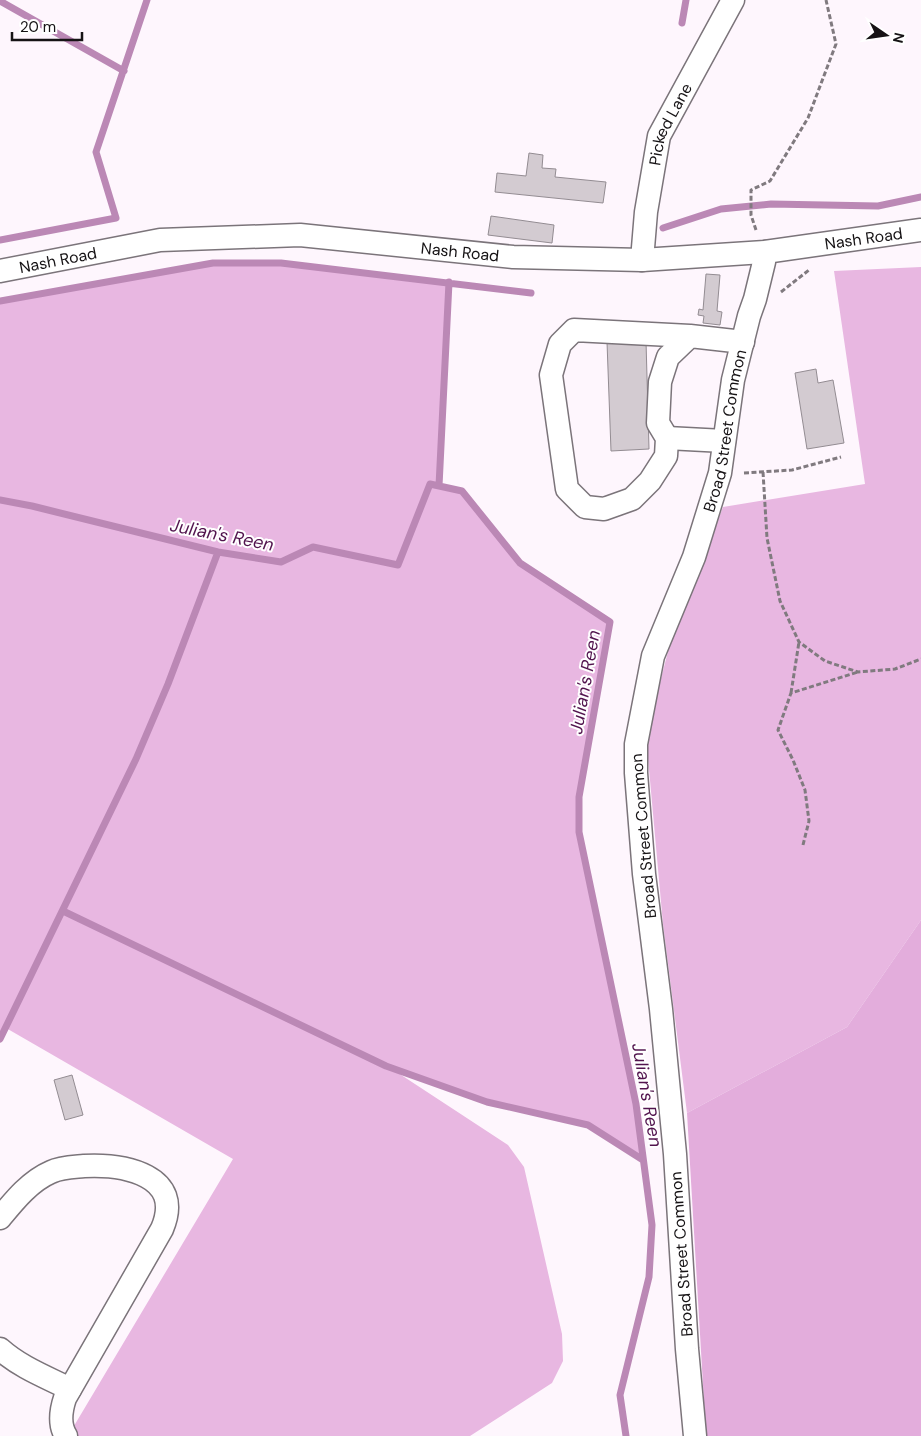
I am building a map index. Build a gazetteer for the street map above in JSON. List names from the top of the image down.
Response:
{
  "streets": {
    "street": ["Picked Lane", "Nash Road", "Broad Street Common"]
  },
  "crossings": [
    ["Picked Lane", "Nash Road"],
    ["Nash Road", "Broad Street Common"]
  ],
  "water": ["Julian's Reen"],
  "scale_bar": "20 m",
  "north": "right"
}
